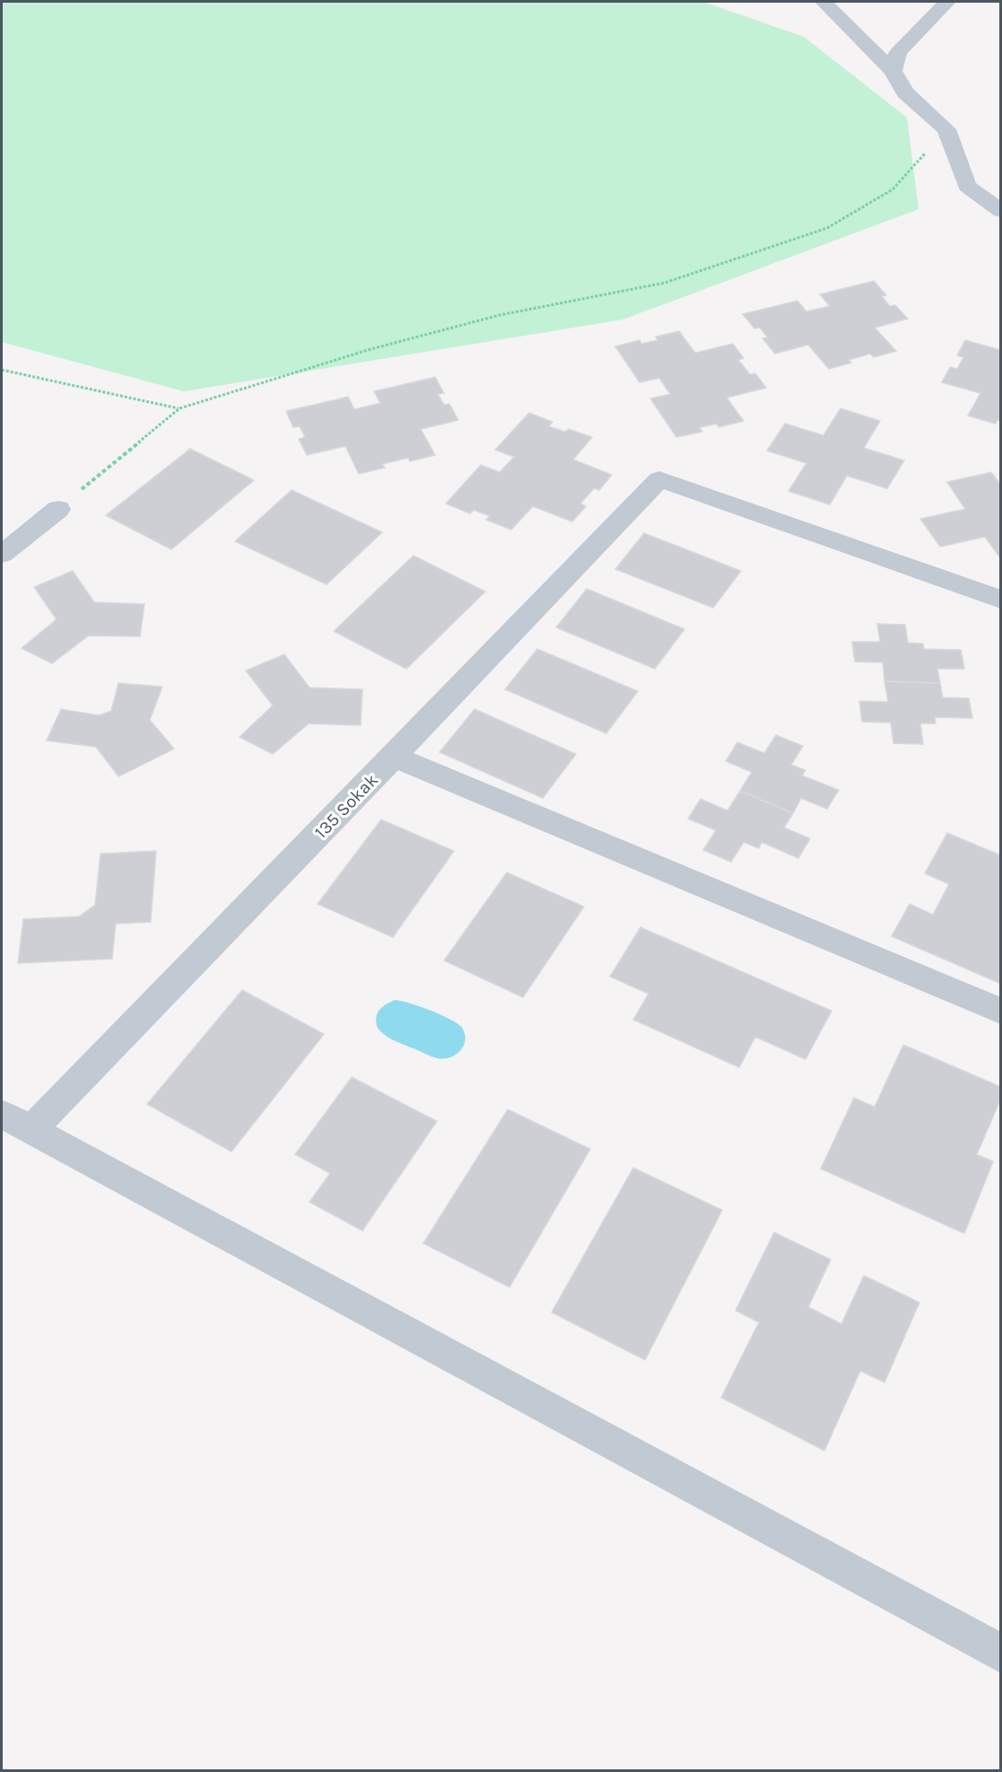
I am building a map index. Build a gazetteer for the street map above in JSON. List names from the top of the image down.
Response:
{
  "streets": {
    "street": ["135 Sokak"]
  }
}
